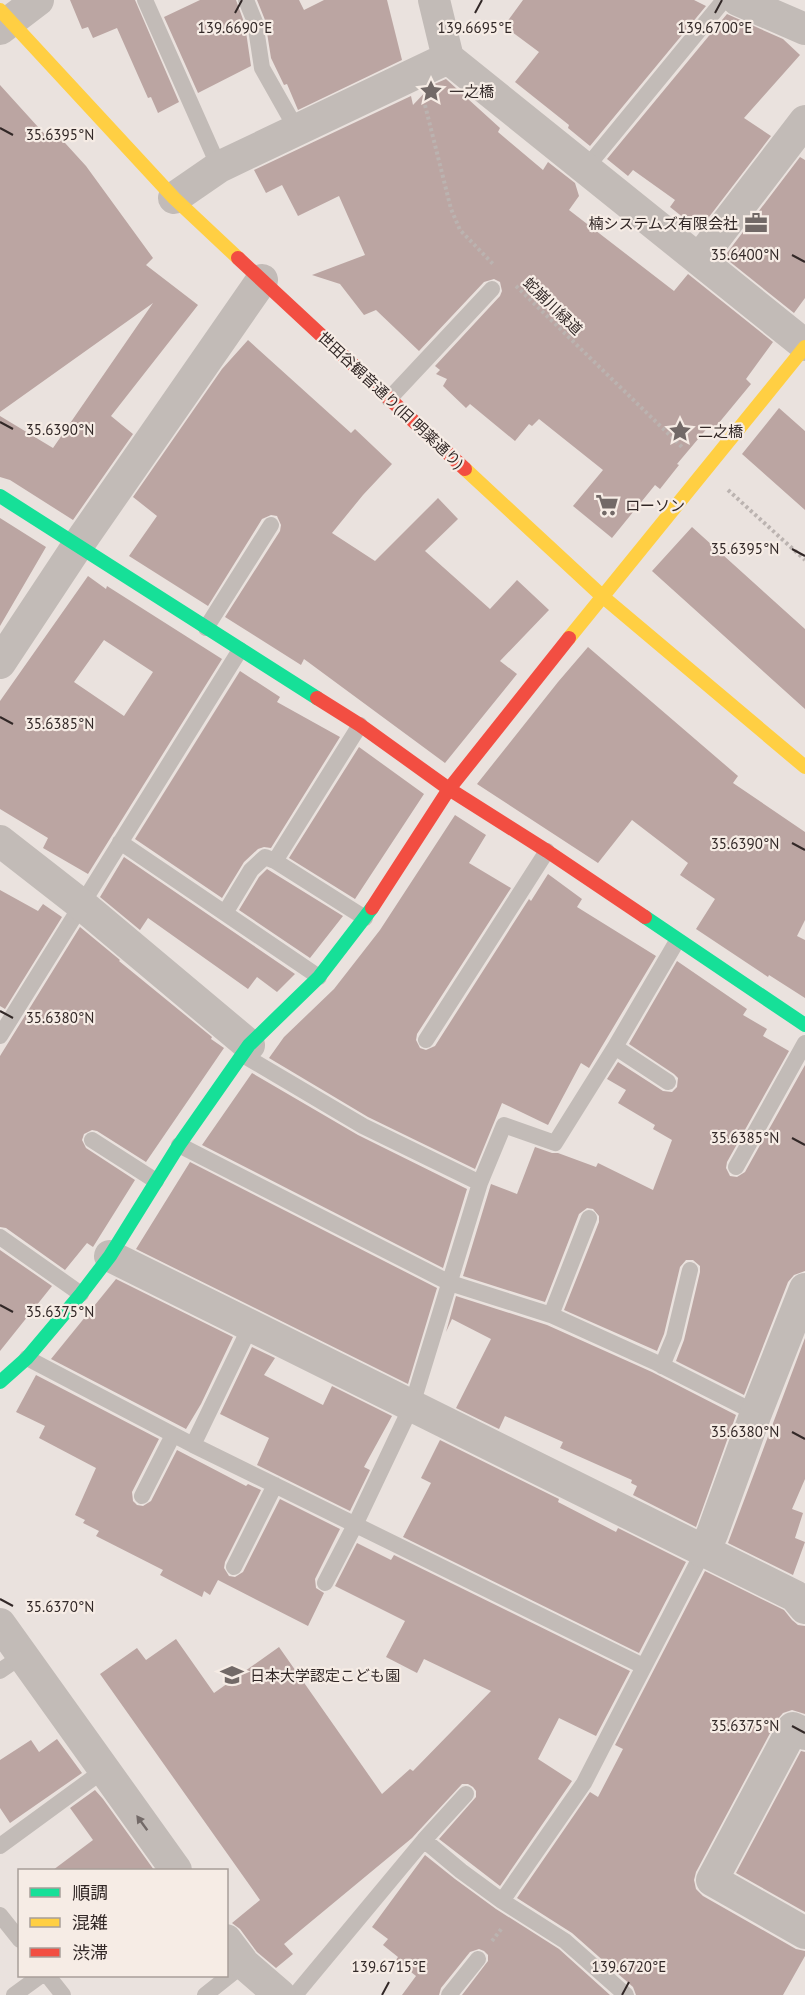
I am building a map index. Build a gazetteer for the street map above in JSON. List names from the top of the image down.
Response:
{
  "streets": {
    "street": ["世田谷観音通り(旧 明薬通り)"],
    "path": ["蛇崩川緑道"]
  },
  "places": {
    "place": ["一之橋", "二之橋"],
    "office": ["楠システムズ有限会社"],
    "supermarket": ["ローソン"],
    "school or university": ["日本大学認定こども園"]
  },
  "legend": ["順調", "混雑", "渋滞"],
  "coordinates": [
    "139.6690°E",
    "139.6695°E",
    "139.6700°E",
    "35.6395°N",
    "35.6400°N",
    "35.6390°N",
    "35.6385°N",
    "35.6380°N",
    "35.6375°N",
    "35.6370°N",
    "139.6715°E",
    "139.6720°E"
  ]
}
